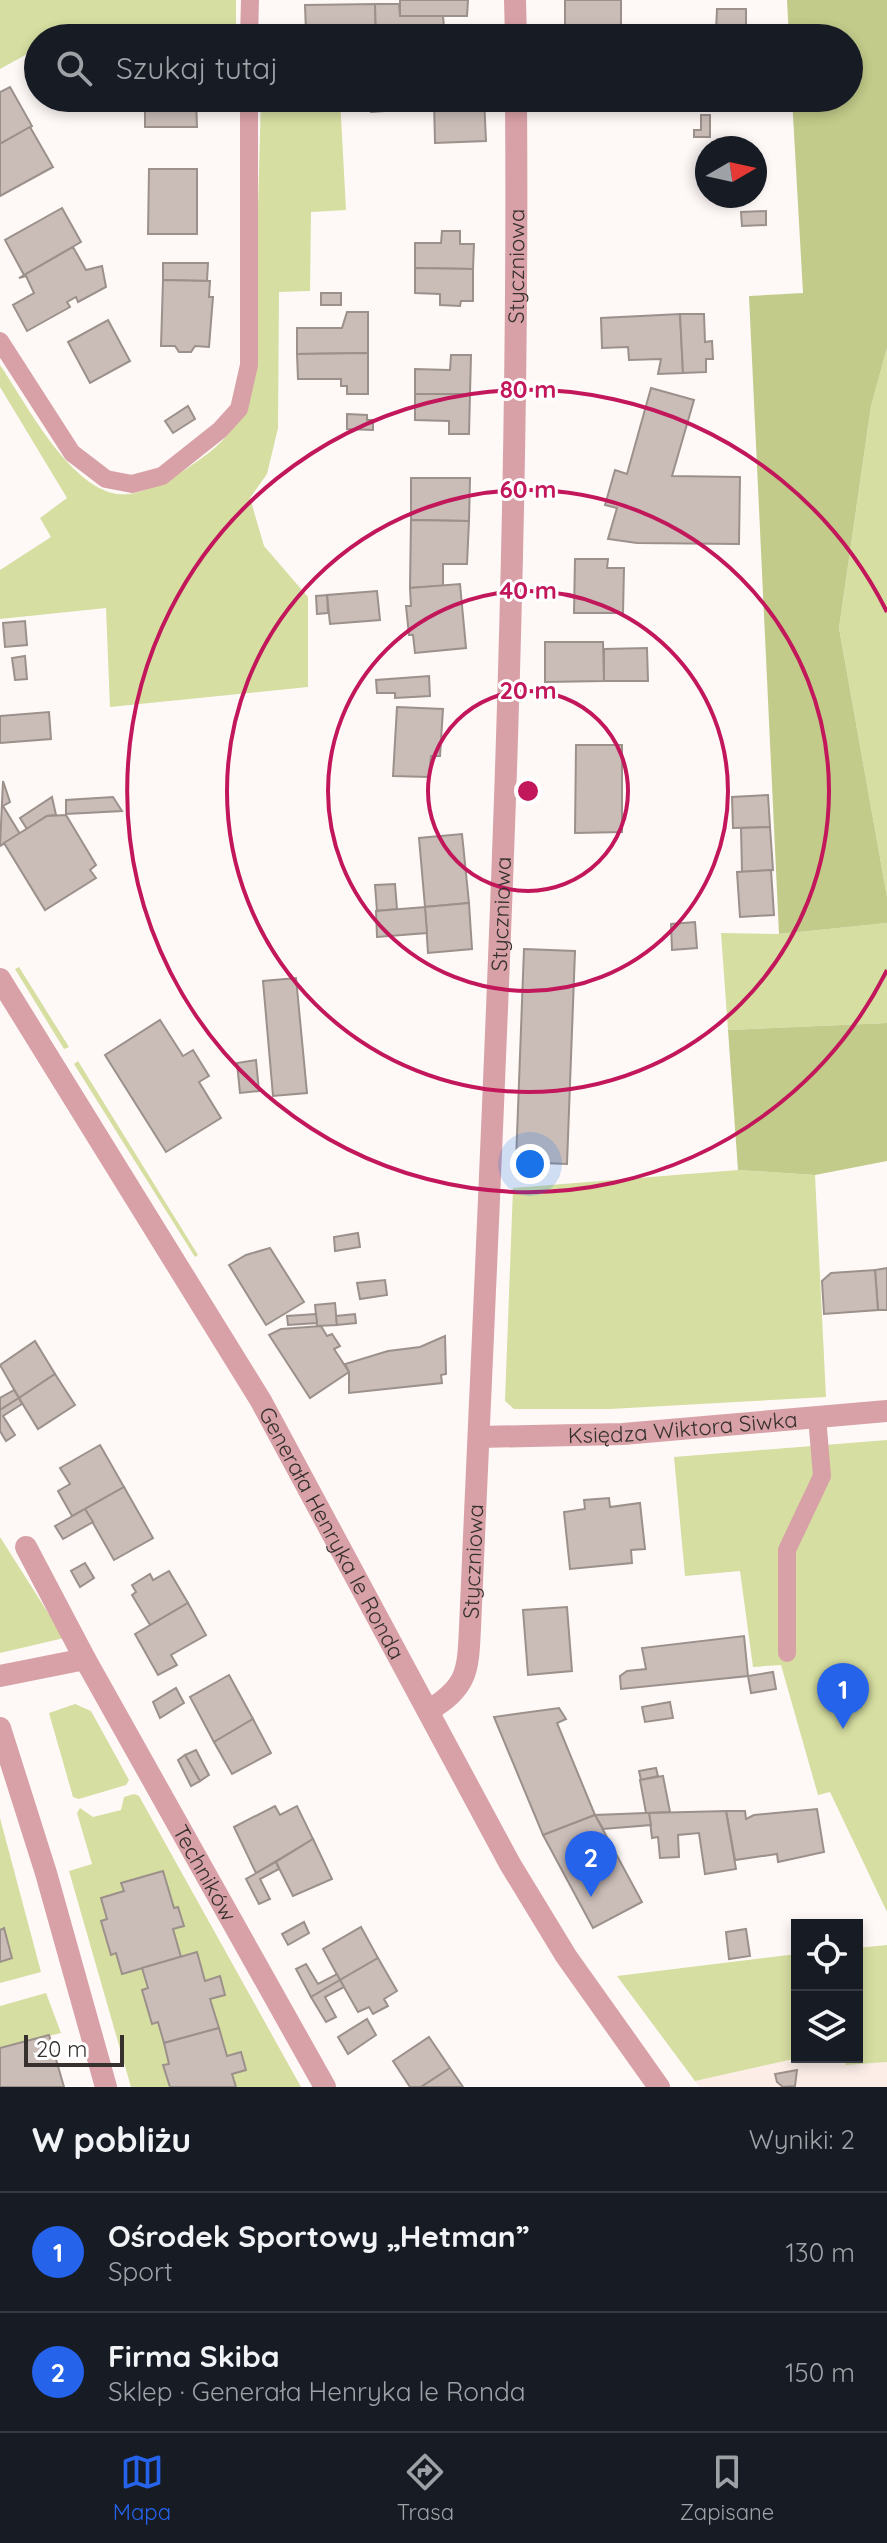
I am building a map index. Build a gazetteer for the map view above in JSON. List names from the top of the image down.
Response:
{
  "streets": {
    "street": [
      "Styczniowa",
      "Księdza Wiktora Siwka",
      "Generała Henryka le Ronda",
      "Techników"
    ]
  },
  "crossings": [
    ["Styczniowa", "Księdza Wiktora Siwka"],
    ["Styczniowa", "Generała Henryka le Ronda"]
  ],
  "scale_bar": "20 m",
  "north": "right",
  "page": {
    "search": "Szukaj tutaj",
    "pins": ["1", "2"],
    "scale": "20 m",
    "heading": ["W pobliżu", "Wyniki: 2"],
    "list": [
      {
        "mark": "1",
        "name": "Ośrodek Sportowy „Hetman”",
        "note": "Sport",
        "value": "130 m"
      },
      {
        "mark": "2",
        "name": "Firma Skiba",
        "note": "Sklep · Generała Henryka le Ronda",
        "value": "150 m"
      }
    ],
    "nav": ["Mapa", "Trasa", "Zapisane"]
  },
  "rings": [
    "80 m",
    "60 m",
    "40 m",
    "20 m"
  ]
}
